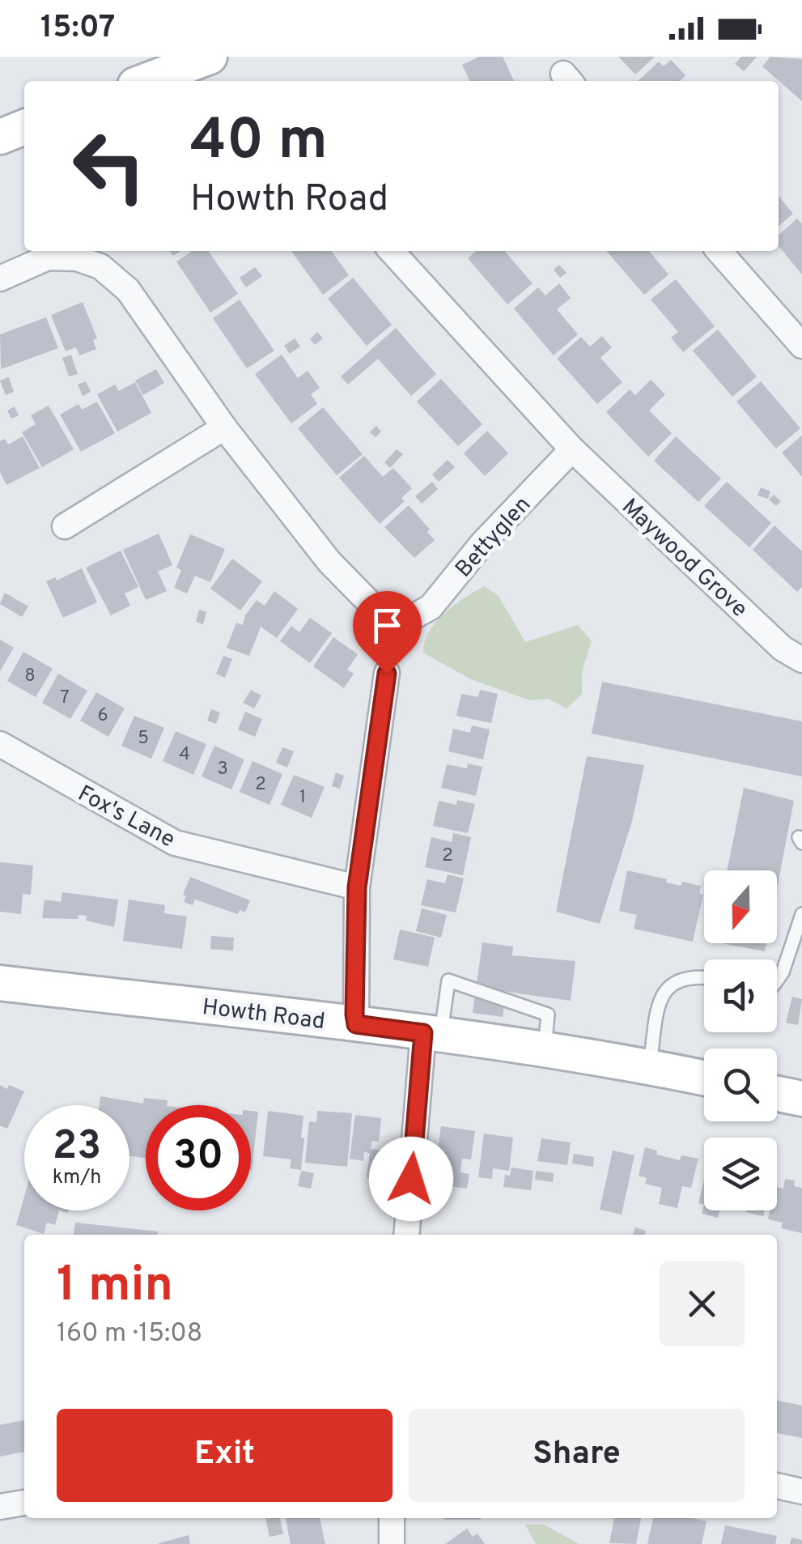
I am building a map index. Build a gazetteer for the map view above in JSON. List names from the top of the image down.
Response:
{
  "streets": {
    "main road": ["Howth Road"],
    "street": ["Bettyglen", "Maywood Grove", "Fox's Lane"]
  },
  "crossings": [
    ["Bettyglen", "Maywood Grove"]
  ],
  "house_numbers": [
    "8",
    "7",
    "6",
    "5",
    "4",
    "3",
    "2",
    "1",
    "2"
  ],
  "north": "bottom",
  "page": {
    "status": "15:07",
    "turn": ["40 m", "Howth Road"],
    "speed": "23 km/h",
    "limit": "30",
    "heading": ["1 min", "160 m · 15:08"],
    "buttons": ["Exit", "Share"]
  }
}
